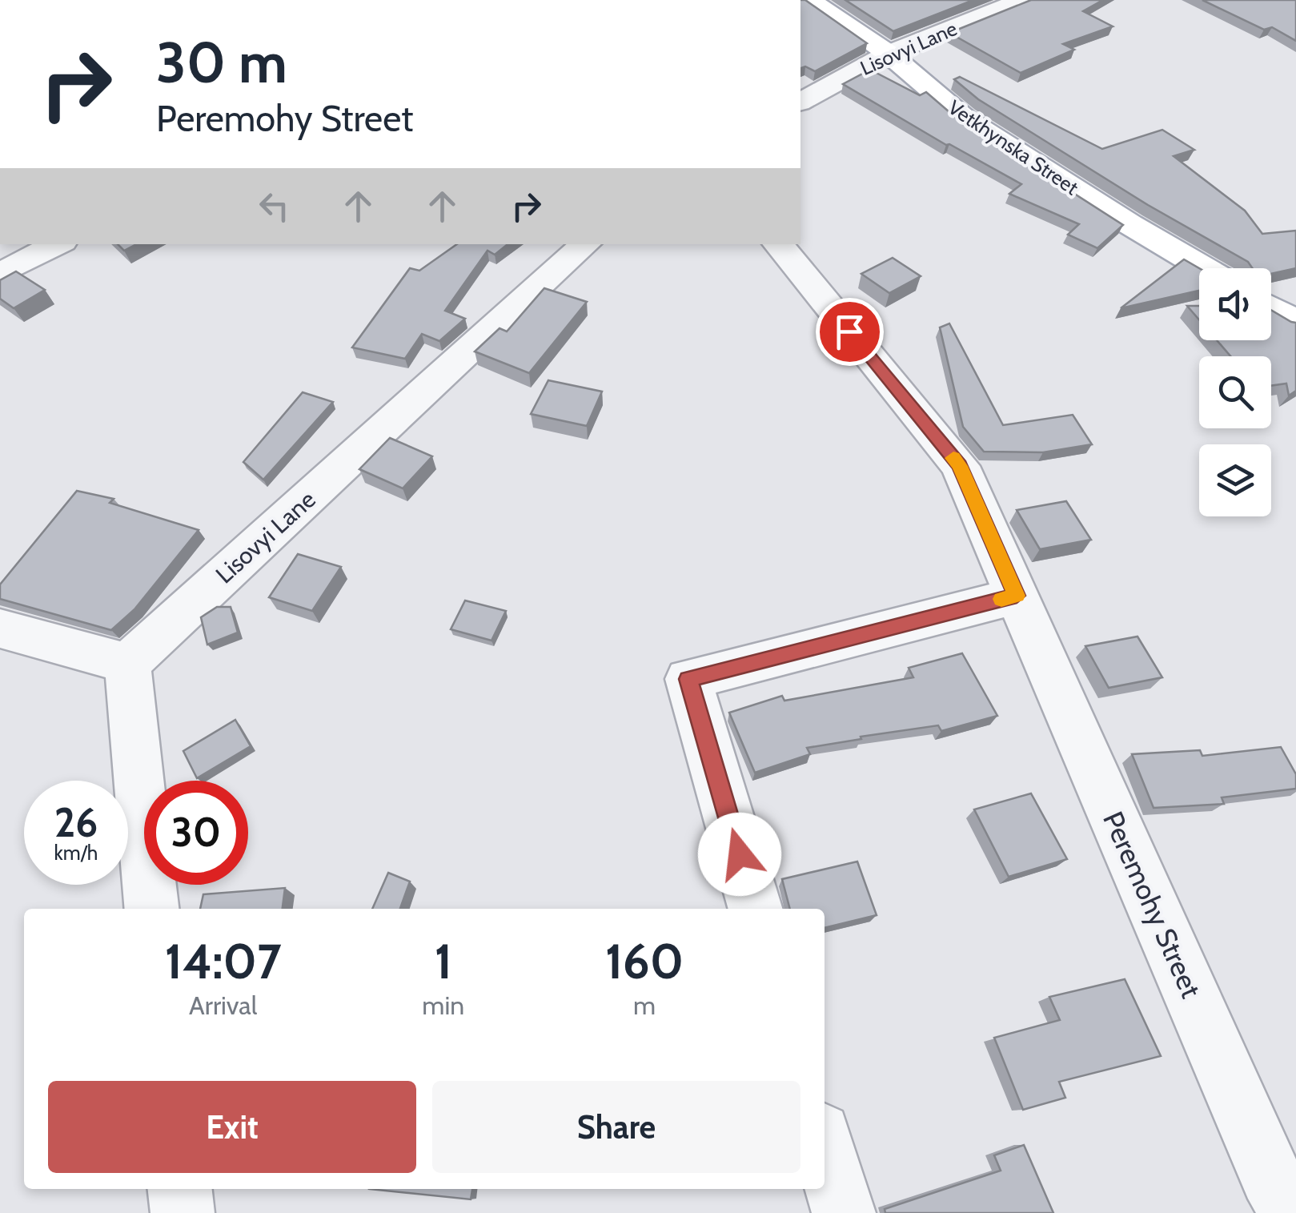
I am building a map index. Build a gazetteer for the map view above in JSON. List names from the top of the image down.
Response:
{
  "streets": {
    "main road": ["Vetkhynska Street"],
    "street": ["Lisovyi Lane", "Peremohy Street"]
  },
  "crossings": [
    ["Lisovyi Lane", "Vetkhynska Street"]
  ],
  "page": {
    "turn": ["30 m", "Peremohy Street"],
    "speed": "26 km/h",
    "limit": "30",
    "eta": [
      "14:07",
      "Arrival",
      "1",
      "min",
      "160",
      "m"
    ],
    "buttons": ["Exit", "Share"]
  }
}
